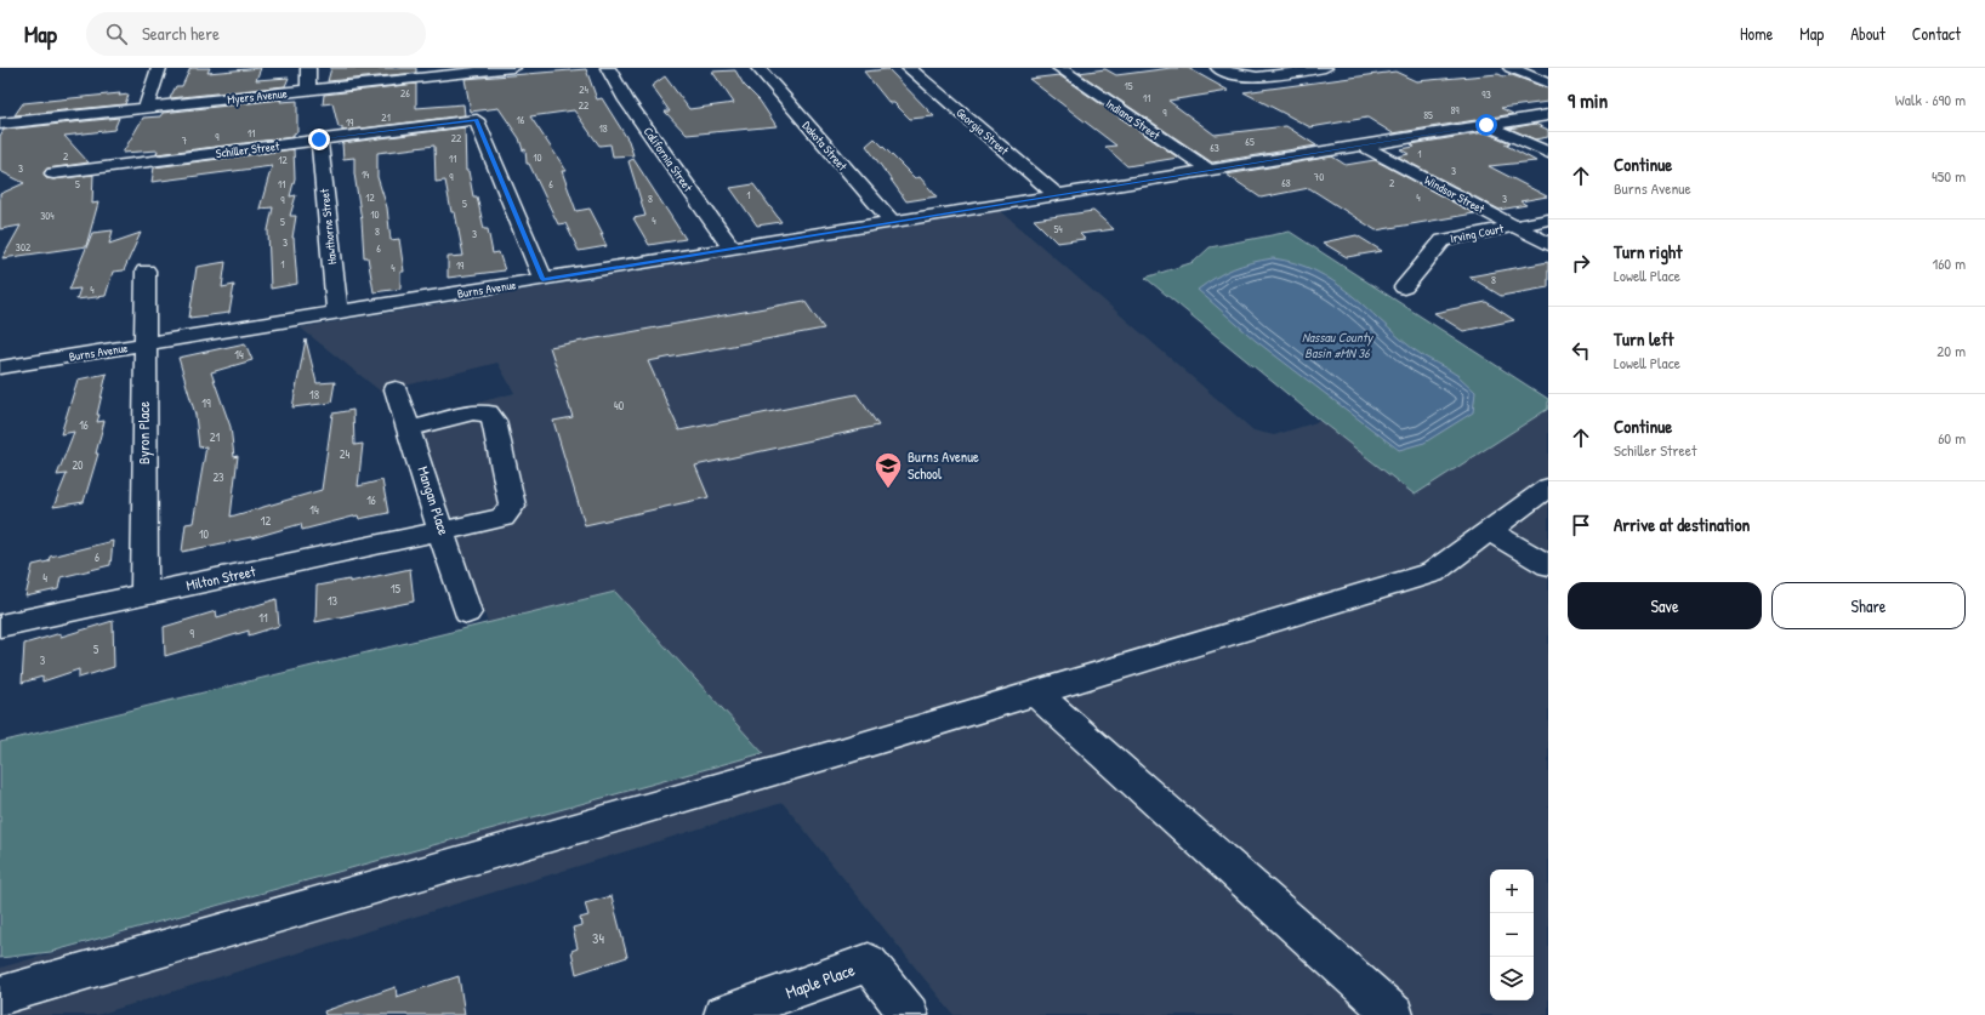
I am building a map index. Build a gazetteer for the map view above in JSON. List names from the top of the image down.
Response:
{
  "streets": {
    "street": [
      "Myers Avenue",
      "Indiana Street",
      "Georgia Street",
      "Dakota Street",
      "Schiller Street",
      "California Street",
      "Windsor Street",
      "Hawthorne Street",
      "Irving Court",
      "Burns Avenue",
      "Byron Place",
      "Mangan Place",
      "Milton Street",
      "Maple Place"
    ]
  },
  "crossings": [
    ["Indiana Street", "Burns Avenue"],
    ["Georgia Street", "Burns Avenue"],
    ["Dakota Street", "Burns Avenue"],
    ["Schiller Street", "Hawthorne Street"],
    ["Schiller Street", "Burns Avenue"],
    ["California Street", "Burns Avenue"],
    ["Windsor Street", "Irving Court"],
    ["Windsor Street", "Burns Avenue"],
    ["Hawthorne Street", "Burns Avenue"],
    ["Burns Avenue", "Byron Place"],
    ["Byron Place", "Milton Street"],
    ["Mangan Place", "Milton Street"]
  ],
  "water": ["Nassau County Basin #MN 36"],
  "places": {
    "school or university": ["Burns Avenue School"]
  },
  "house_numbers": [
    "15",
    "24",
    "26",
    "93",
    "11",
    "22",
    "89",
    "9",
    "85",
    "21",
    "16",
    "19",
    "18",
    "11",
    "9",
    "22",
    "7",
    "65",
    "63",
    "1",
    "2",
    "10",
    "11",
    "12",
    "3",
    "3",
    "14",
    "9",
    "70",
    "68",
    "2",
    "5",
    "11",
    "6",
    "1",
    "12",
    "4",
    "8",
    "3",
    "9",
    "5",
    "10",
    "304",
    "4",
    "5",
    "54",
    "8",
    "3",
    "3",
    "302",
    "6",
    "1",
    "19",
    "4",
    "8",
    "4",
    "14",
    "18",
    "19",
    "40",
    "16",
    "21",
    "24",
    "20",
    "23",
    "16",
    "14",
    "12",
    "10",
    "6",
    "4",
    "15",
    "13",
    "11",
    "9",
    "5",
    "3",
    "34"
  ],
  "page": {
    "header": "Map",
    "search": "Search here",
    "nav": [
      "Home",
      "Map",
      "About",
      "Contact"
    ],
    "heading": ["9 min", "Walk · 690 m"],
    "list": [
      ["Continue", "Burns Avenue", "450 m"],
      ["Turn right", "Lowell Place", "160 m"],
      ["Turn left", "Lowell Place", "20 m"],
      ["Continue", "Schiller Street", "60 m"],
      "Arrive at destination"
    ],
    "buttons": ["Save", "Share"],
    "map_buttons": ["+", "−"]
  }
}
